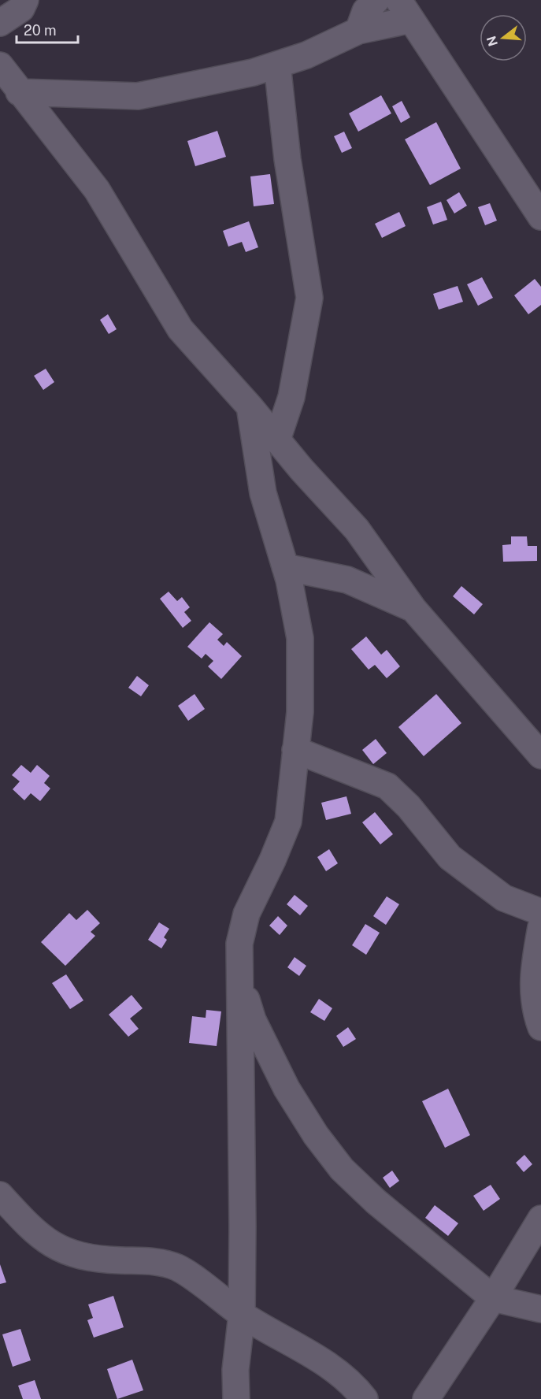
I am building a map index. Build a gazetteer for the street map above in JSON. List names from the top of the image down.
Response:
{
  "scale_bar": "20 m",
  "north": "left"
}
